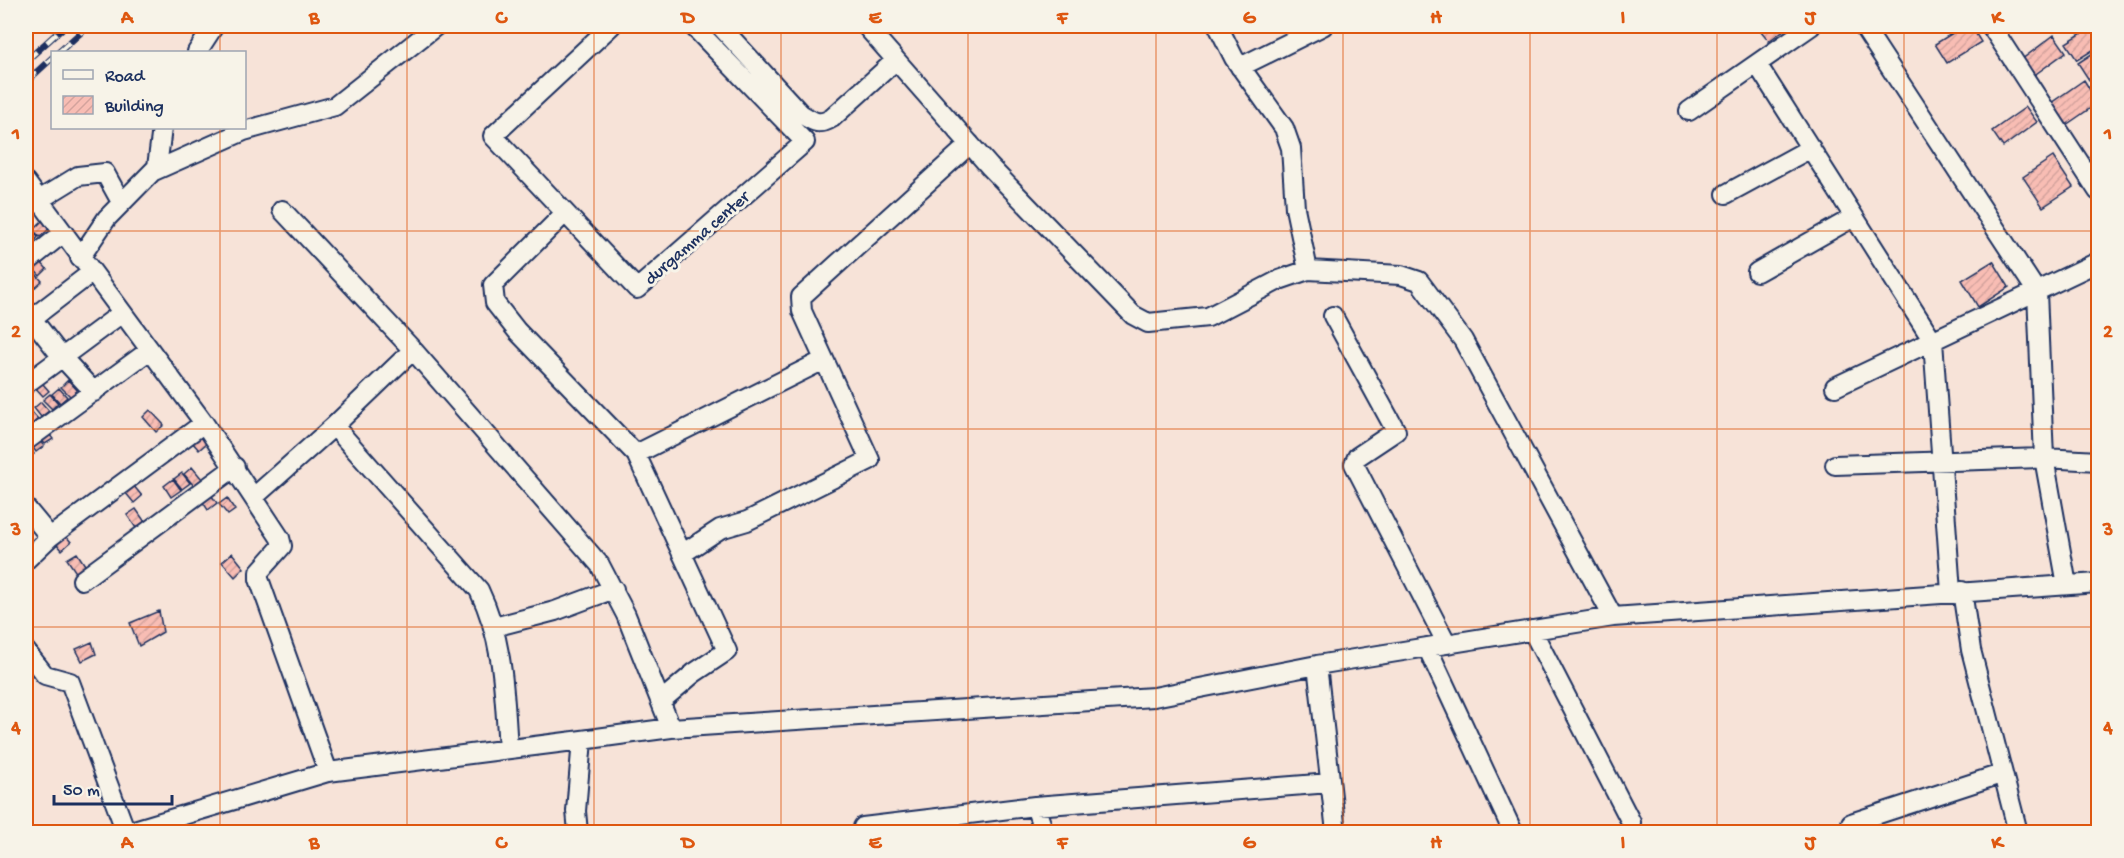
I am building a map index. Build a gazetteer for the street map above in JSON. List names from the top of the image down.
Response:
{
  "streets": {
    "street": ["durgamma center"]
  },
  "legend": ["Road", "Building"],
  "scale_bar": "50 m",
  "grid": {
    "columns": [
      "A",
      "B",
      "C",
      "D",
      "E",
      "F",
      "G",
      "H",
      "I",
      "J",
      "K"
    ],
    "rows": [
      "1",
      "2",
      "3",
      "4"
    ]
  }
}
